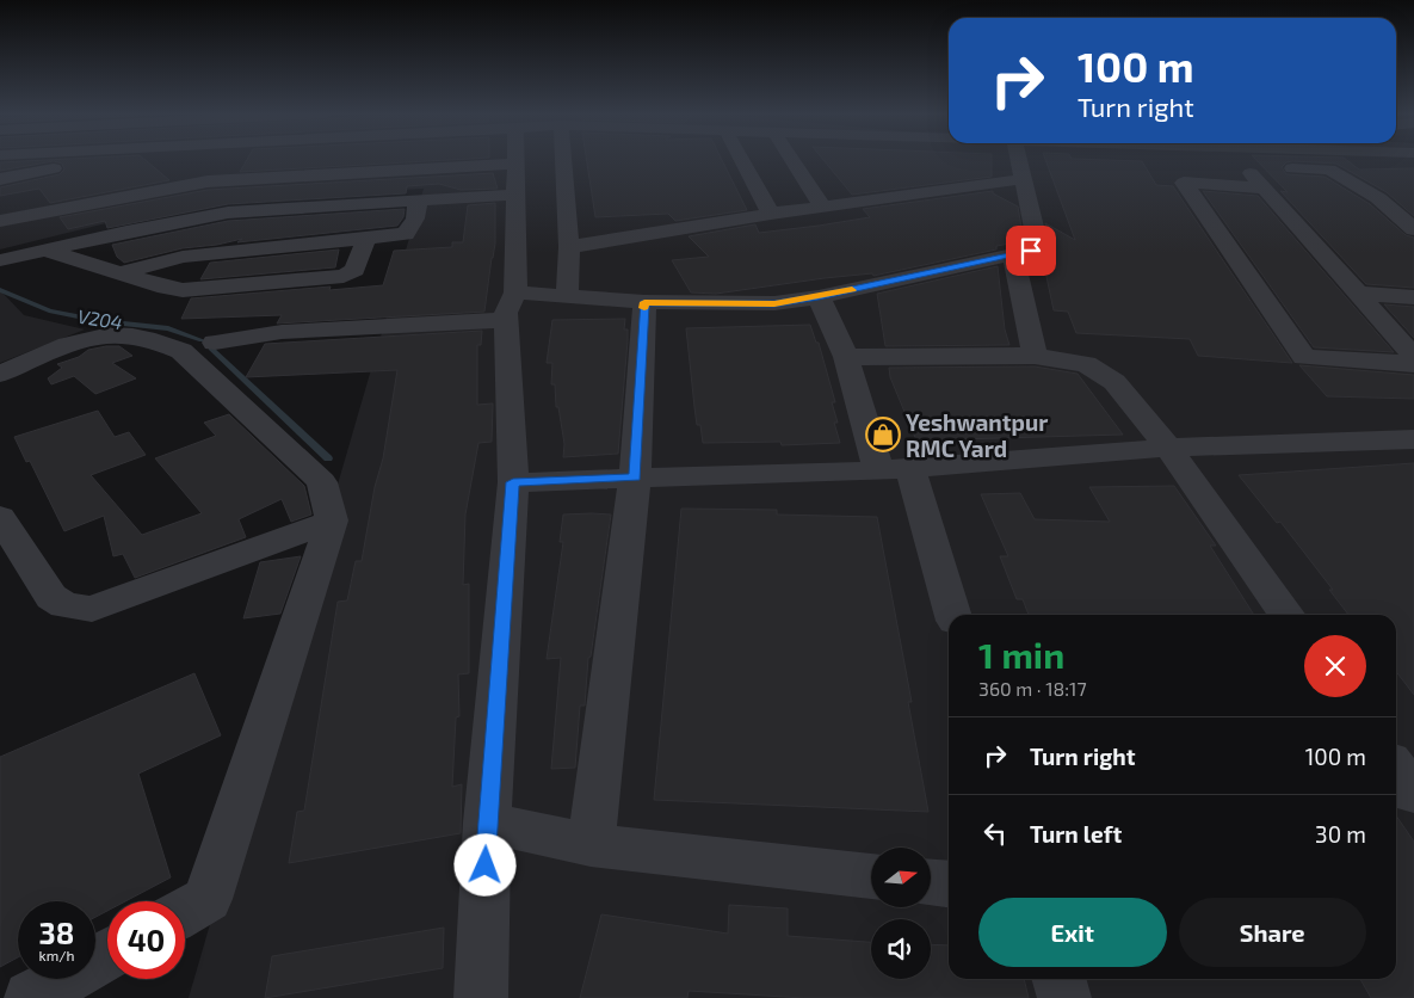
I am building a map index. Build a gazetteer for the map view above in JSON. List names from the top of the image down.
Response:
{
  "water": ["V204"],
  "places": {
    "shop": ["Yeshwantpur RMC Yard"]
  },
  "north": "right",
  "page": {
    "turn": ["100 m", "Turn right"],
    "heading": ["1 min", "360 m · 18:17"],
    "list": [
      {
        "name": "Turn right",
        "value": "100 m"
      },
      {
        "name": "Turn left",
        "value": "30 m"
      }
    ],
    "buttons": ["Exit", "Share"],
    "speed": "38 km/h",
    "limit": "40"
  }
}
